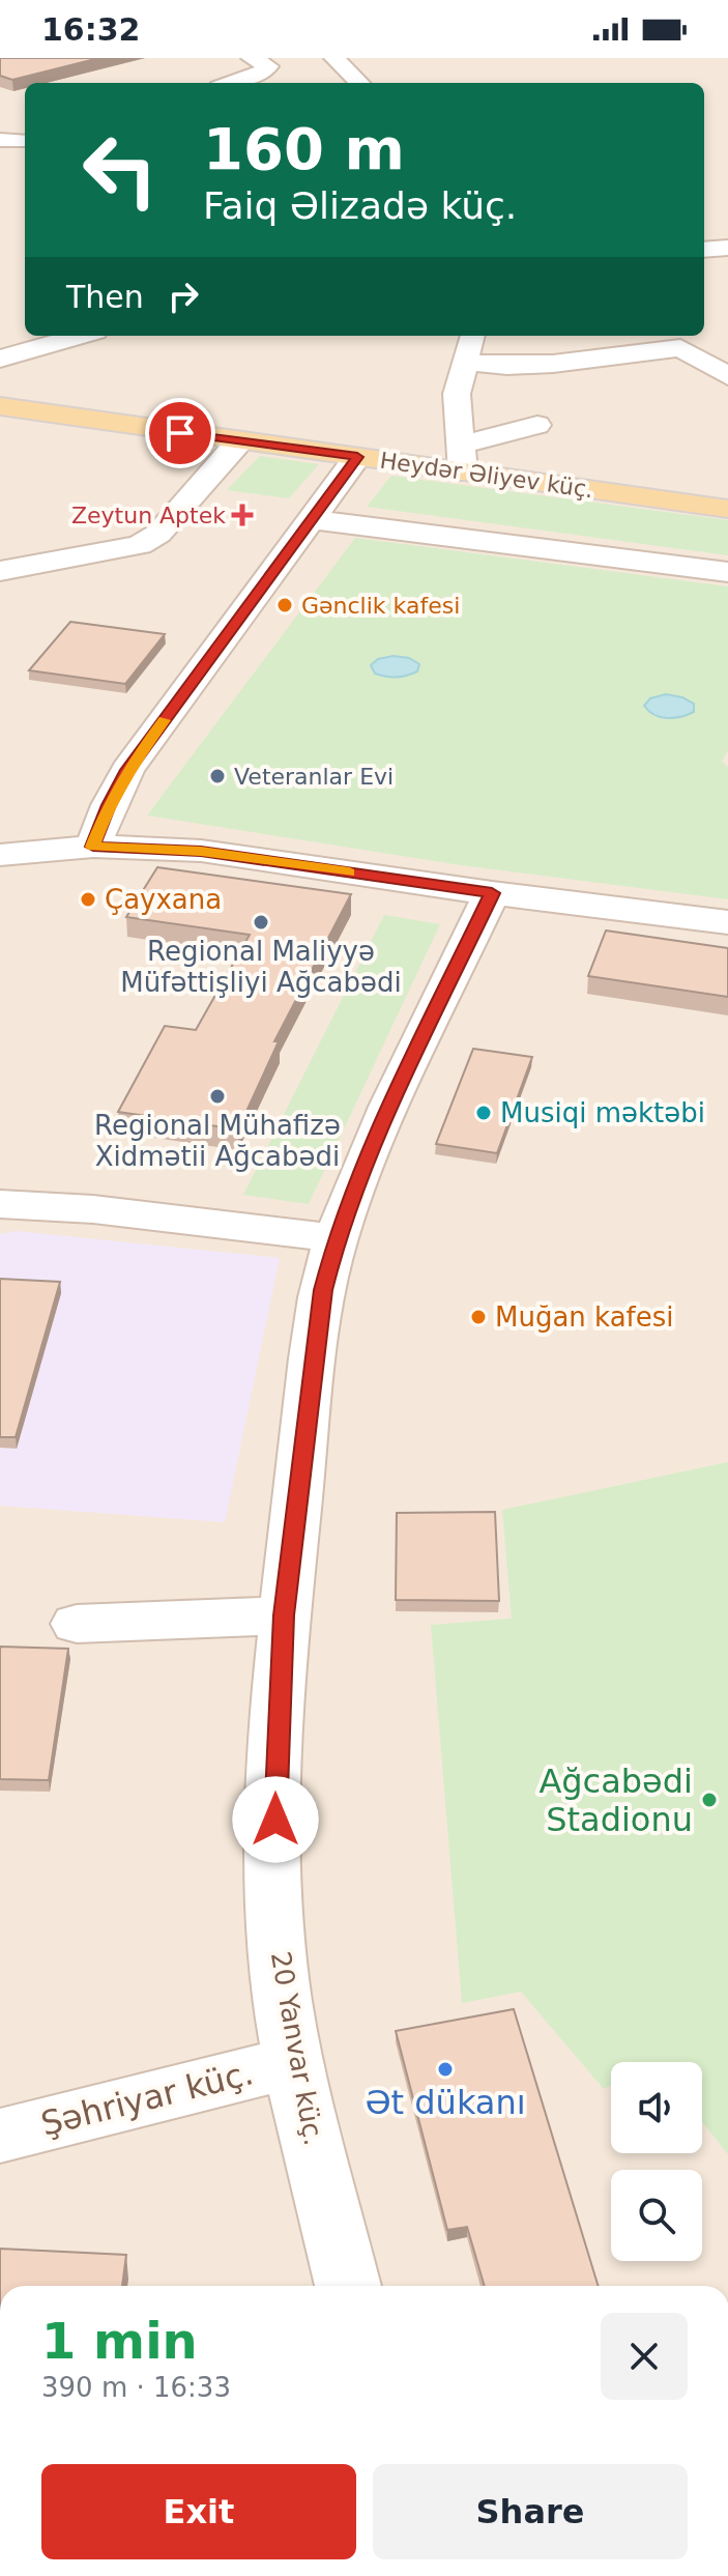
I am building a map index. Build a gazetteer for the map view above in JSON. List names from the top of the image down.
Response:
{
  "streets": {
    "main road": ["Heydər Əliyev küç."],
    "street": ["20 Yanvar küç.", "Şəhriyar küç."]
  },
  "crossings": [
    ["20 Yanvar küç.", "Şəhriyar küç."]
  ],
  "places": {
    "health": ["Zeytun Aptek"],
    "other": [
      "Gənclik kafesi",
      "Veteranlar Evi",
      "Çayxana",
      "Regional Maliyyə Müfəttişliyi Ağcabədi",
      "Regional Mühafizə Xidmətii Ağcabədi",
      "Musiqi məktəbi",
      "Muğan kafesi",
      "Ağcabədi Stadionu",
      "Әt dükanı"
    ]
  },
  "page": {
    "status": "16:32",
    "turn": ["160 m", "Faiq Əlizadə küç."],
    "then": "Then",
    "heading": ["1 min", "390 m · 16:33"],
    "buttons": ["Exit", "Share"]
  }
}
